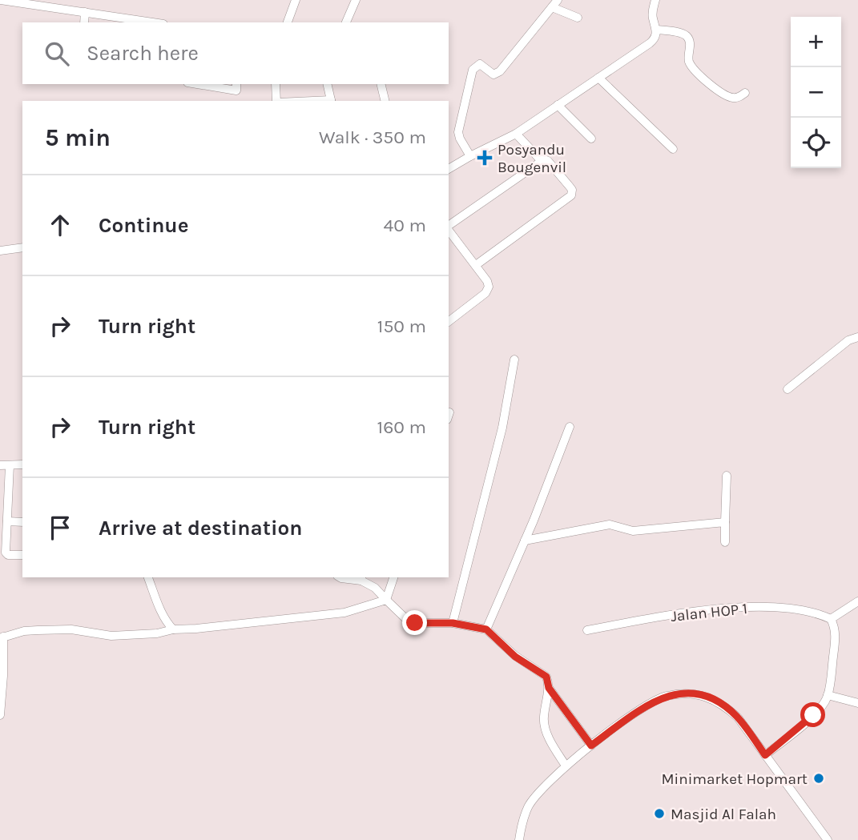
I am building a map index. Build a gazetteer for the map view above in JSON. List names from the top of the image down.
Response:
{
  "streets": {
    "street": ["Jalan HOP 1"]
  },
  "places": {
    "health": ["Posyandu Bougenvil"],
    "other": ["Minimarket Hopmart", "Masjid Al Falah"]
  },
  "page": {
    "map_buttons": ["+", "−"],
    "search": "Search here",
    "heading": ["5 min", "Walk · 350 m"],
    "list": [
      ["Continue", "40 m"],
      ["Turn right", "150 m"],
      ["Turn right", "160 m"],
      "Arrive at destination"
    ]
  }
}
